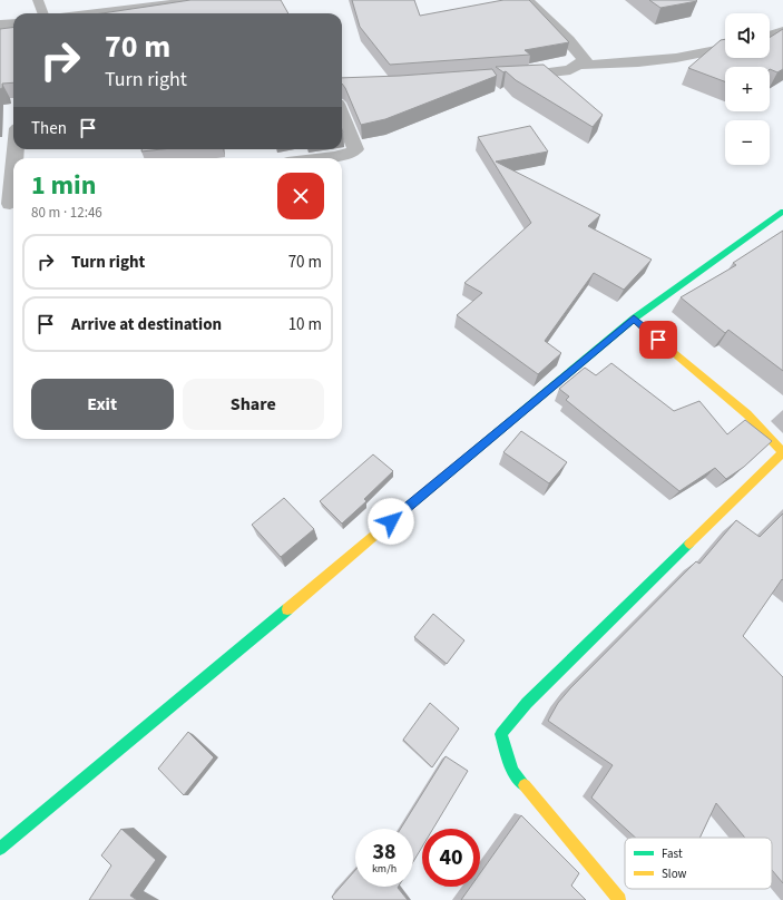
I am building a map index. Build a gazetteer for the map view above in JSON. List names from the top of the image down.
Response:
{
  "legend": ["Fast", "Slow"],
  "page": {
    "map_buttons": ["+", "−"],
    "turn": ["70 m", "Turn right"],
    "then": "Then",
    "heading": ["1 min", "80 m · 12:46"],
    "list": [
      {
        "name": "Turn right",
        "value": "70 m"
      },
      {
        "name": "Arrive at destination",
        "value": "10 m"
      }
    ],
    "buttons": ["Exit", "Share"],
    "speed": "38 km/h",
    "limit": "40"
  }
}
